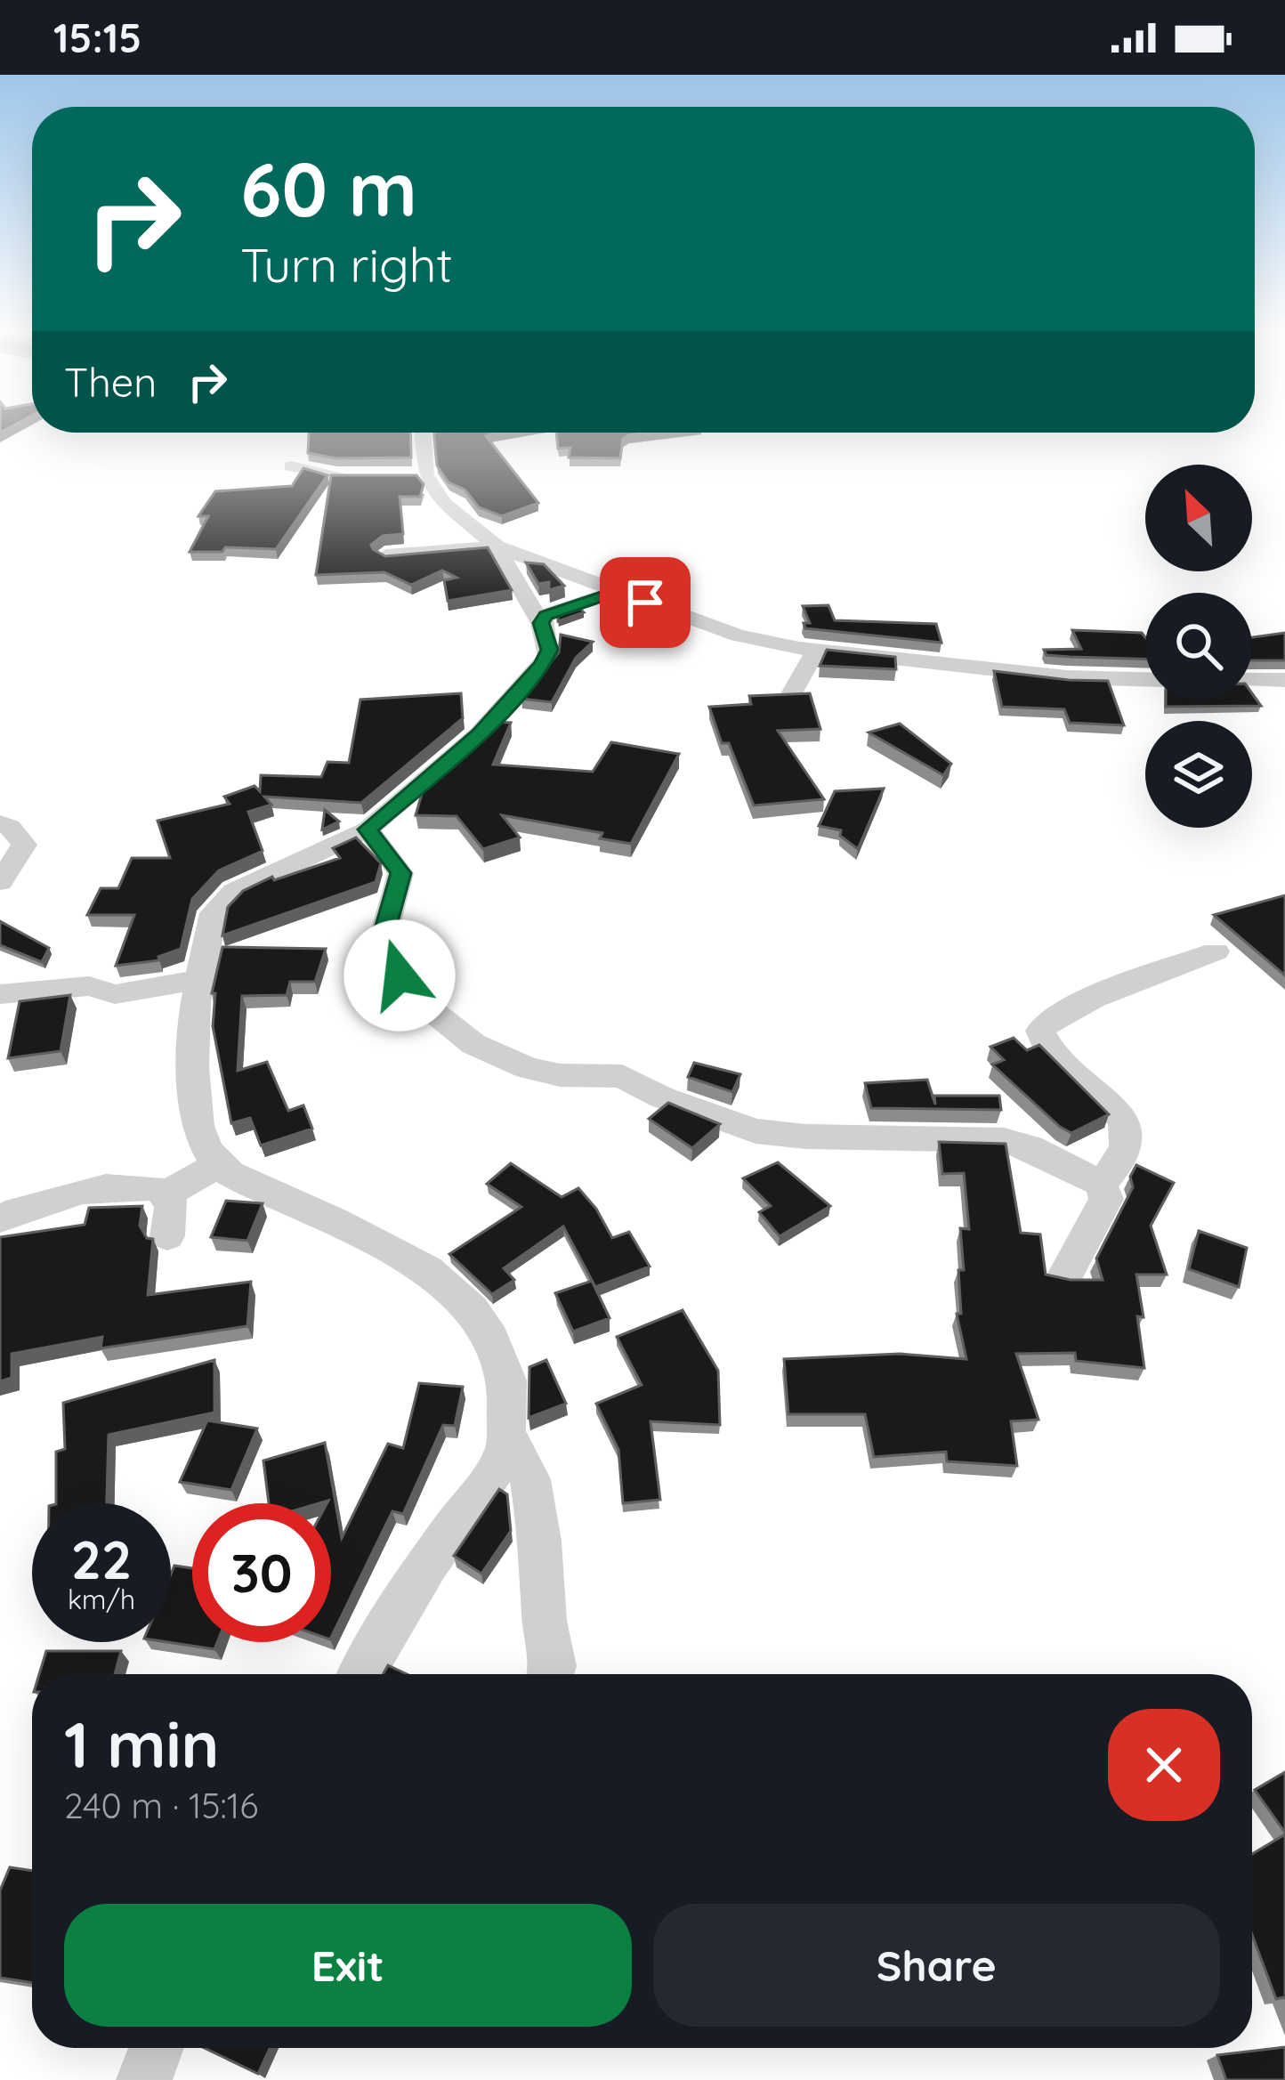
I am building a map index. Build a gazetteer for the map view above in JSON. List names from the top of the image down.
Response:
{
  "north": "top left",
  "page": {
    "status": "15:15",
    "turn": ["60 m", "Turn right"],
    "then": "Then",
    "speed": "22 km/h",
    "limit": "30",
    "heading": ["1 min", "240 m · 15:16"],
    "buttons": ["Exit", "Share"]
  }
}
